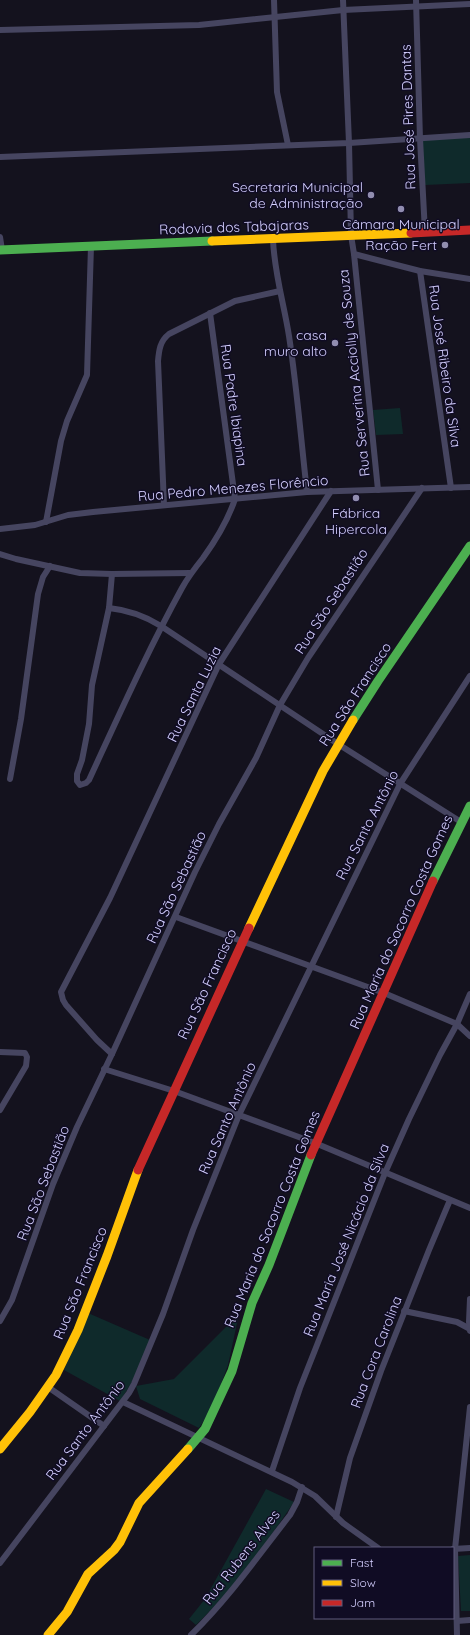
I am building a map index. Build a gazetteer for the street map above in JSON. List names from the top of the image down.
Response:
{
  "streets": {
    "street": [
      "Rua José Pires Dantas",
      "Rodovia dos Tabajaras",
      "Rua José Ribeiro da Silva",
      "Rua Serverina Acciolly de Souza",
      "Rua Padre Ibiapina",
      "Rua Pedro Menezes Florêncio",
      "Rua São Sebastião",
      "Rua Santa Luzia",
      "Rua São Francisco",
      "Rua Santo Antônio",
      "Rua Maria do Socorro Costa Gomes",
      "Rua Maria José Nicácio da Silva",
      "Rua Cora Carolina",
      "Rua Rubens Alves"
    ]
  },
  "crossings": [
    ["Rua José Pires Dantas", "Rodovia dos Tabajaras"],
    ["Rodovia dos Tabajaras", "Rua Serverina Acciolly de Souza"],
    ["Rua José Ribeiro da Silva", "Rua Pedro Menezes Florêncio"],
    ["Rua Serverina Acciolly de Souza", "Rua Pedro Menezes Florêncio"],
    ["Rua Padre Ibiapina", "Rua Pedro Menezes Florêncio"],
    ["Rua Pedro Menezes Florêncio", "Rua São Sebastião"],
    ["Rua Pedro Menezes Florêncio", "Rua Santa Luzia"],
    ["Rua São Sebastião", "Rua Santa Luzia"]
  ],
  "places": [
    "Secretaria Municipal de Administração",
    "Câmara Municipal",
    "Ração Fert",
    "casa muro alto",
    "Fábrica Hipercola"
  ],
  "legend": ["Fast", "Slow", "Jam"]
}
